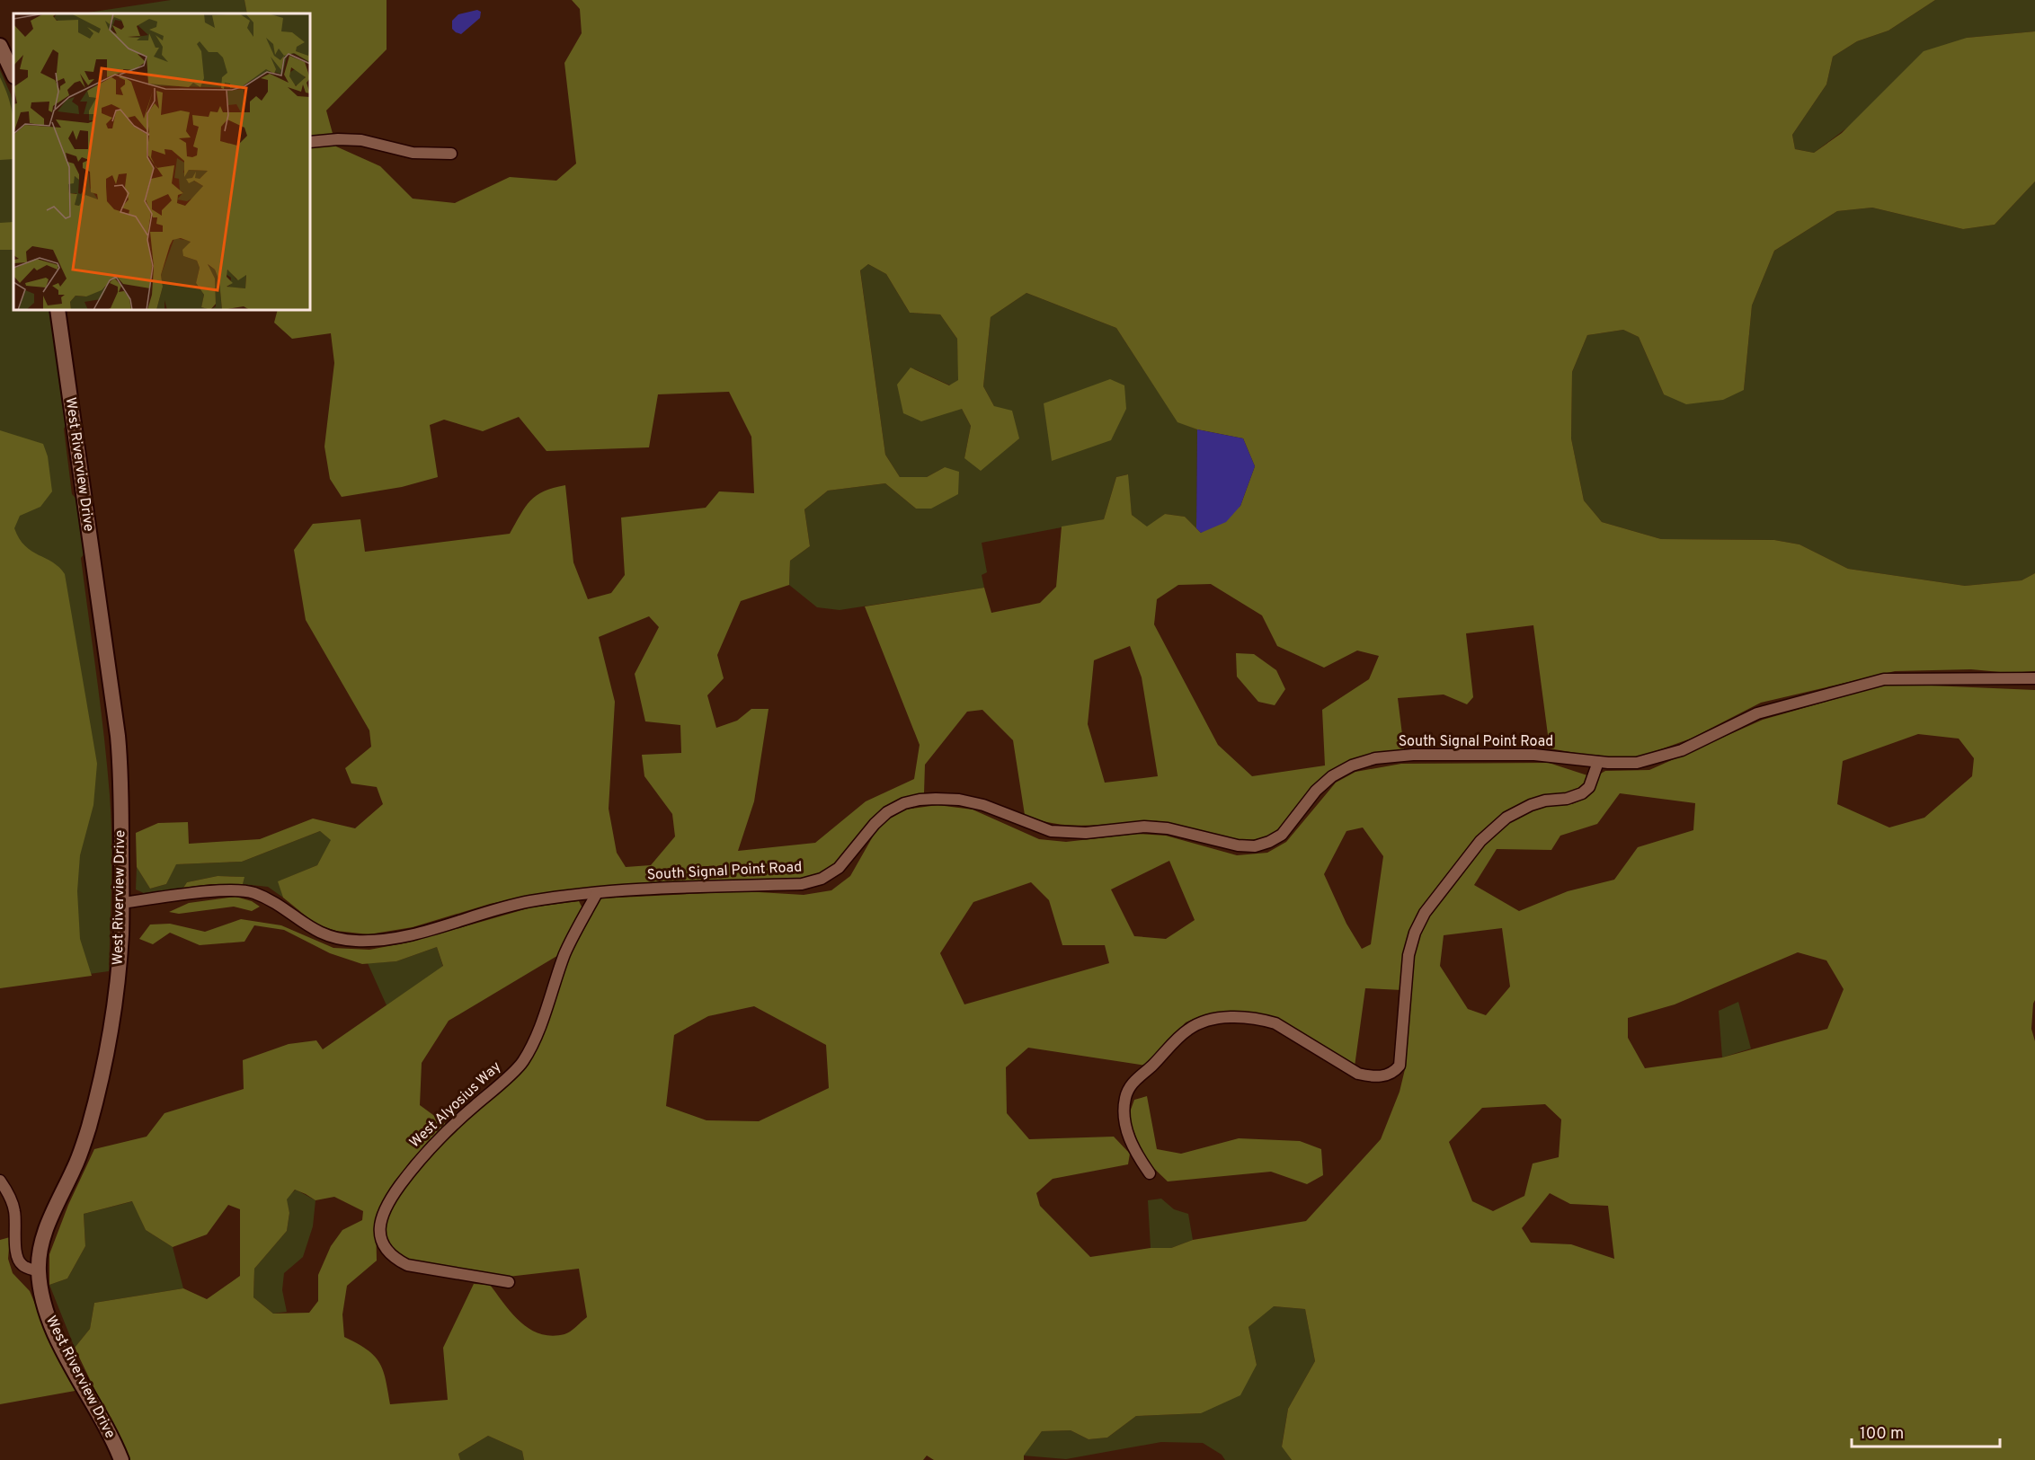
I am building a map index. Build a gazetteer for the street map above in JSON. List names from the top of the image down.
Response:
{
  "streets": {
    "street": ["West Riverview Drive", "South Signal Point Road", "West Alyosius Way"]
  },
  "crossings": [
    ["West Riverview Drive", "South Signal Point Road"],
    ["South Signal Point Road", "West Alyosius Way"]
  ],
  "scale_bar": "100 m"
}
